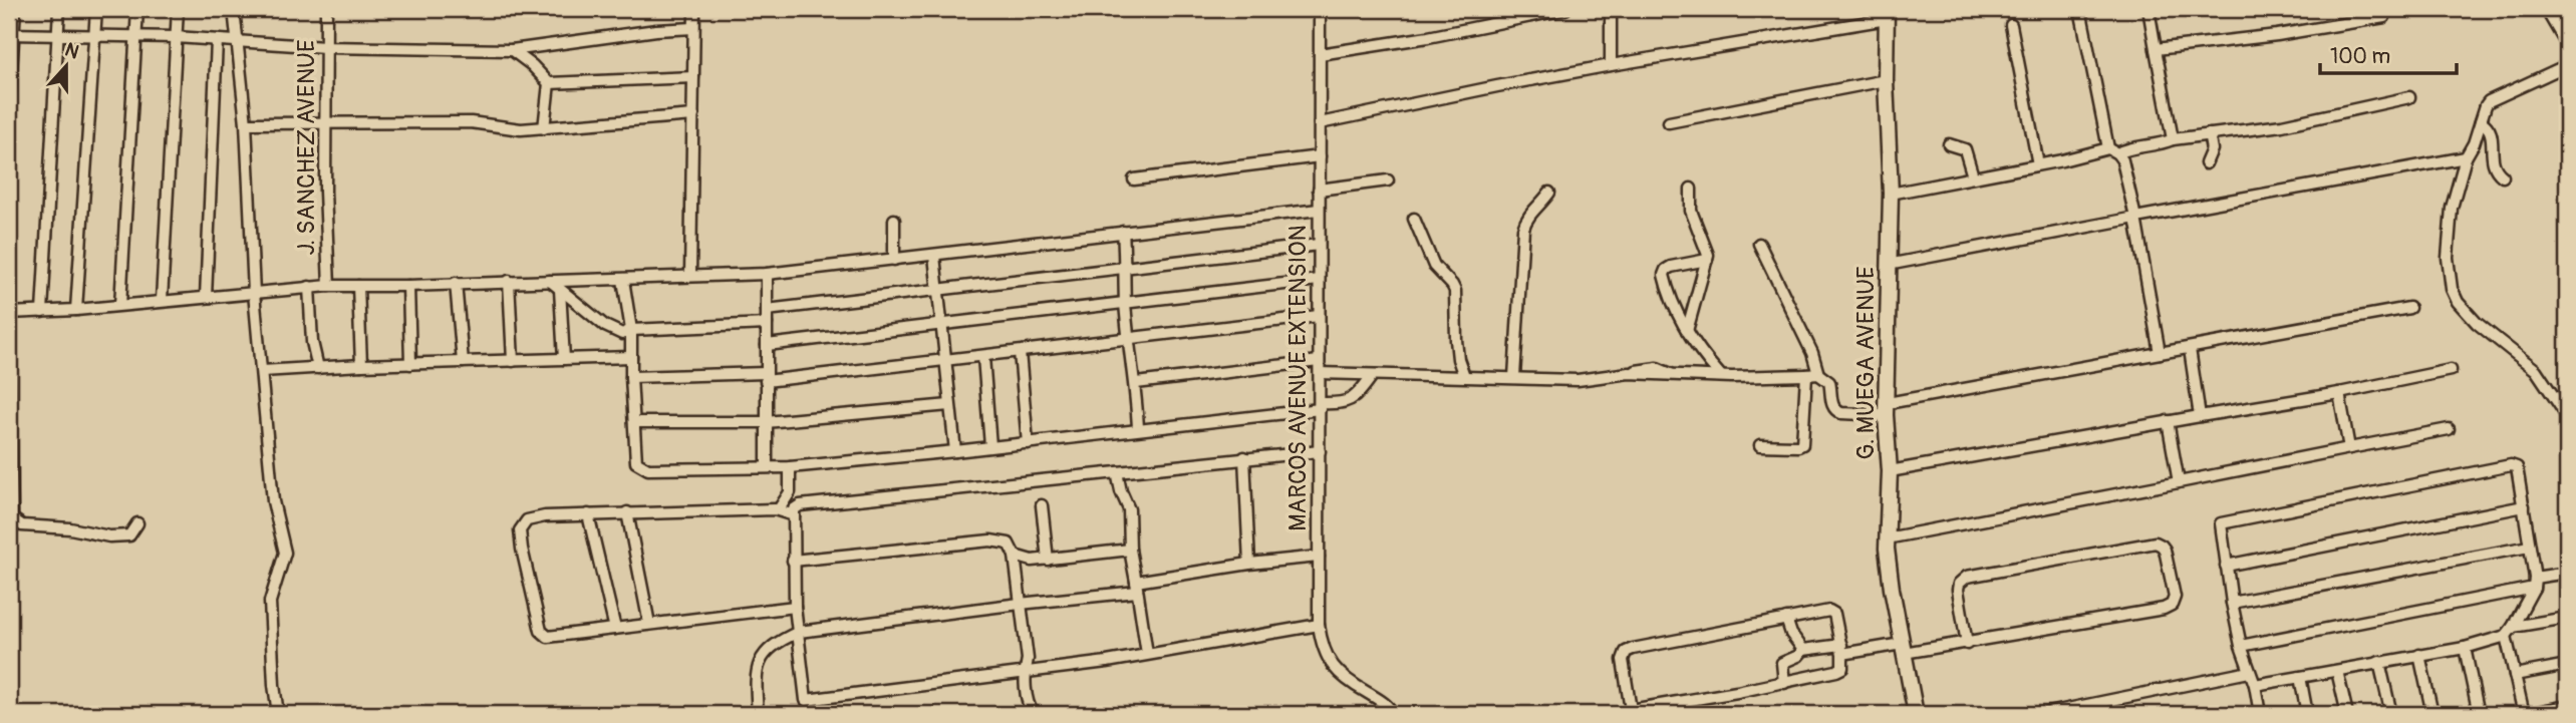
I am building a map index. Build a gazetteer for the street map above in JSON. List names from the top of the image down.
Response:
{
  "streets": {
    "street": ["J. SANCHEZ AVENUE", "G. MUEGA AVENUE", "MARCOS AVENUE EXTENSION"]
  },
  "scale_bar": "100 m",
  "north": "top"
}
